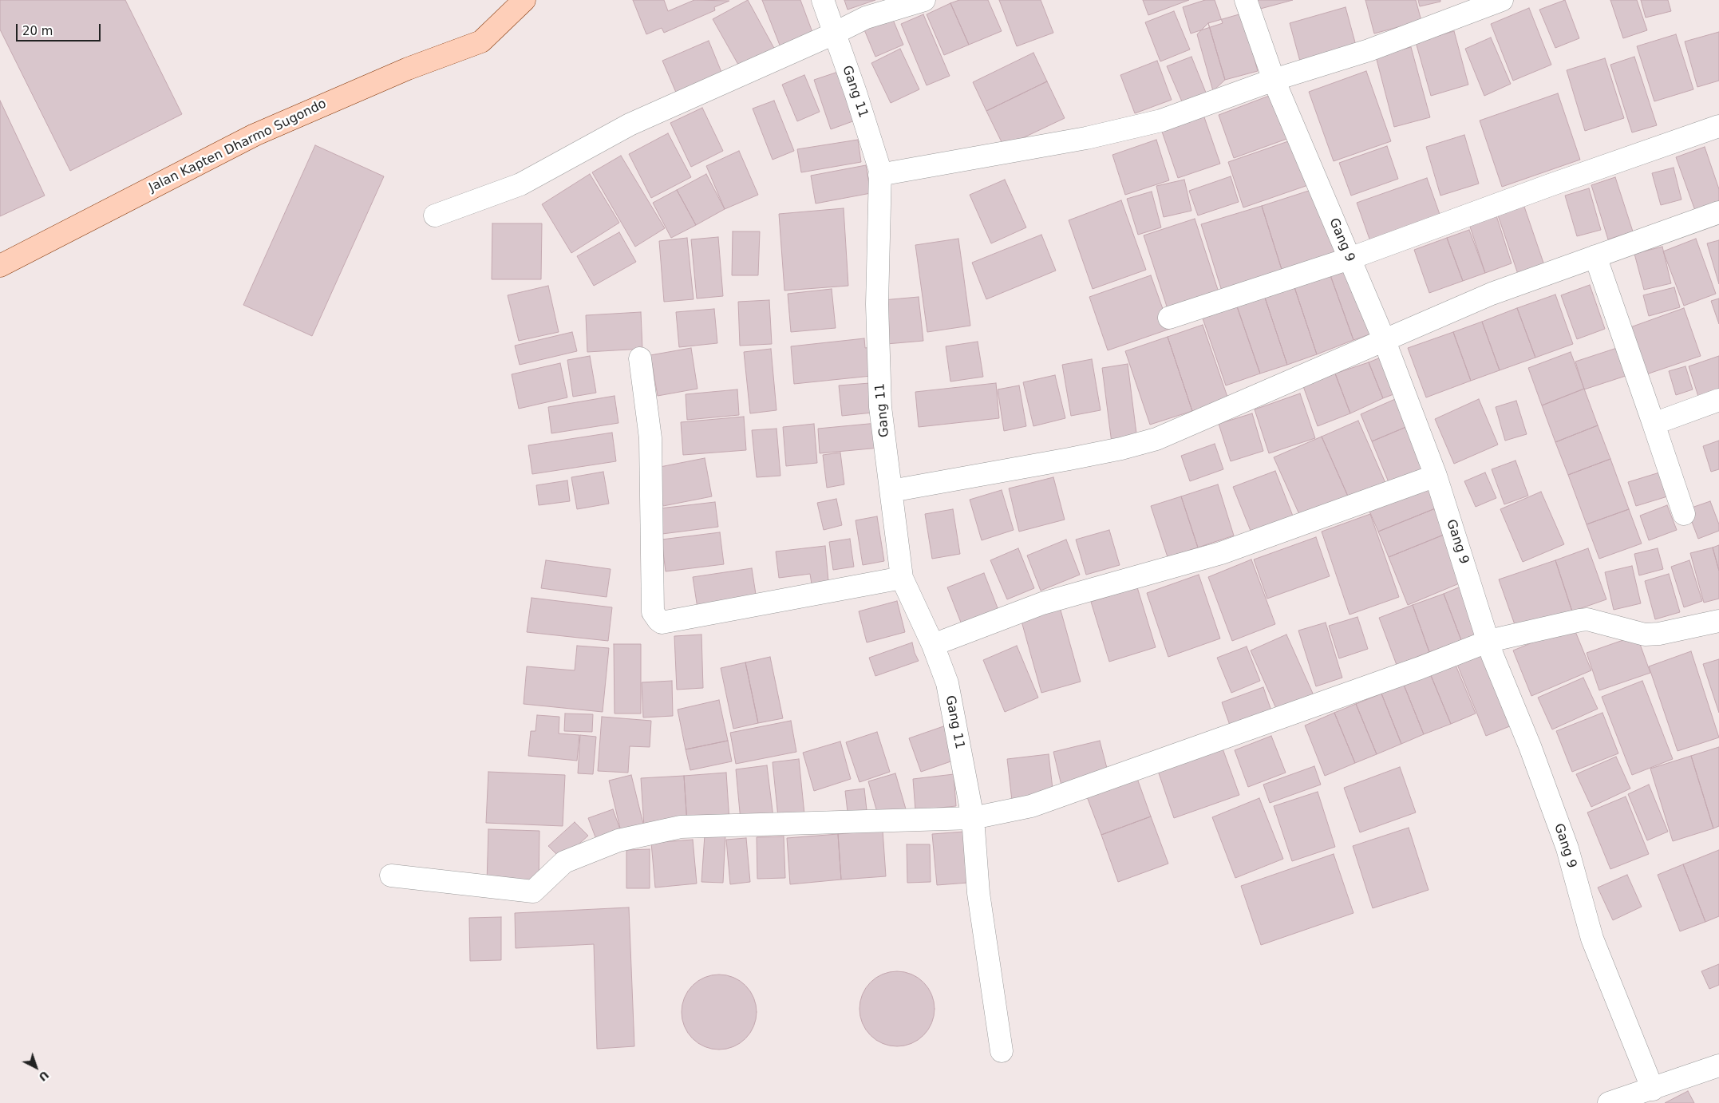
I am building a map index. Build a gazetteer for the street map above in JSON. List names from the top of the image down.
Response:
{
  "streets": {
    "main road": ["Jalan Kapten Dharmo Sugondo"],
    "street": ["Gang 11", "Gang 9"]
  },
  "scale_bar": "20 m",
  "north": "bottom right"
}
